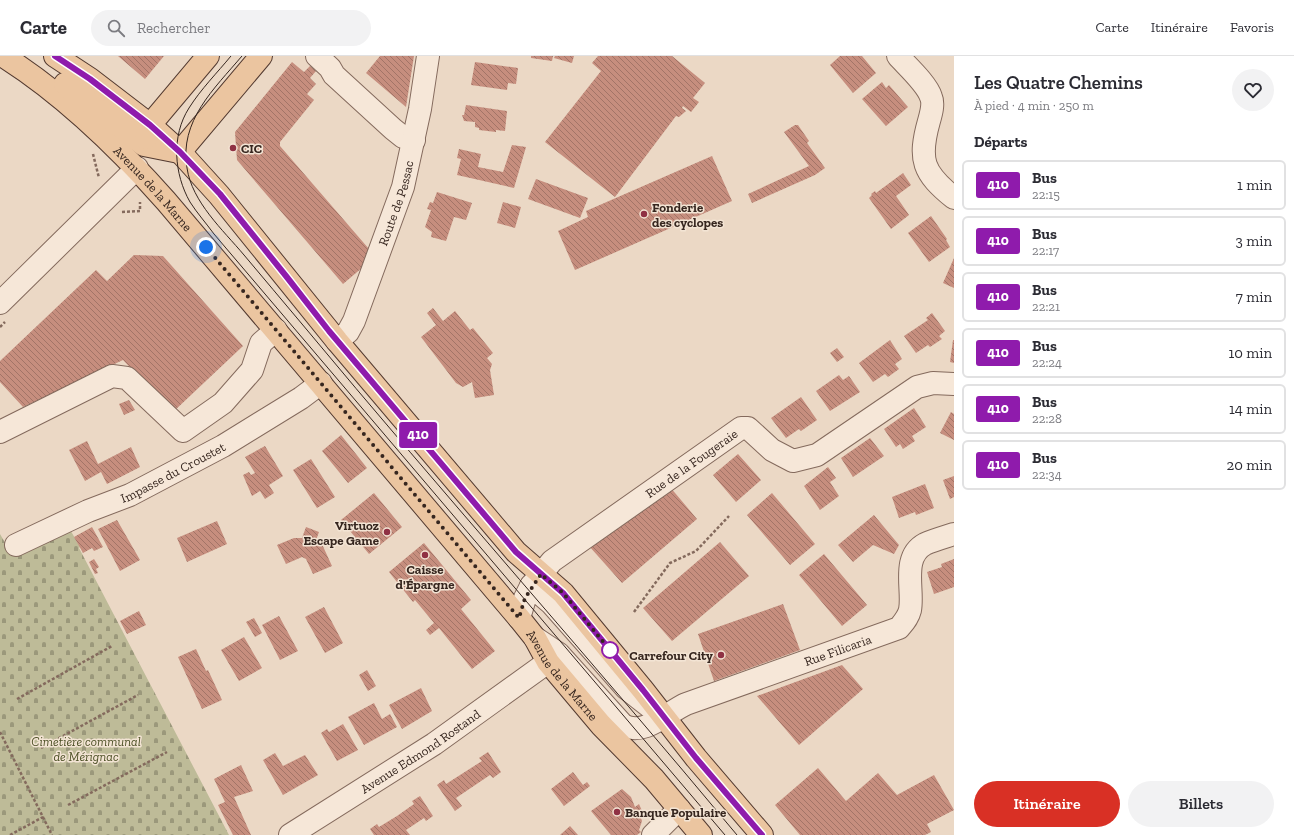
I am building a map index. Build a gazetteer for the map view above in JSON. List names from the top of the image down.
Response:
{
  "streets": {
    "main road": ["Avenue de la Marne"],
    "street": [
      "Route de Pessac",
      "Rue de la Fougeraie",
      "Impasse du Croustet",
      "Rue Filicaria",
      "Avenue Edmond Rostand"
    ]
  },
  "crossings": [
    ["Avenue de la Marne", "Rue de la Fougeraie"],
    ["Avenue de la Marne", "Impasse du Croustet"],
    ["Avenue de la Marne", "Rue Filicaria"],
    ["Avenue de la Marne", "Avenue Edmond Rostand"]
  ],
  "parks": ["Cimetière communal de Mérignac"],
  "places": [
    "CIC",
    "Fonderie des cyclopes",
    "Virtuoz Escape Game",
    "Caisse d'Épargne",
    "Carrefour City",
    "Banque Populaire"
  ],
  "lines": ["bus line 410"],
  "page": {
    "header": "Carte",
    "search": "Rechercher",
    "nav": ["Carte", "Itinéraire", "Favoris"],
    "on_map": "410",
    "heading": [
      ["Les Quatre Chemins", "À pied · 4 min · 250 m"],
      "Départs"
    ],
    "list": [
      {
        "mark": "410",
        "name": "Bus",
        "note": "22:15",
        "value": "1 min"
      },
      {
        "mark": "410",
        "name": "Bus",
        "note": "22:17",
        "value": "3 min"
      },
      {
        "mark": "410",
        "name": "Bus",
        "note": "22:21",
        "value": "7 min"
      },
      {
        "mark": "410",
        "name": "Bus",
        "note": "22:24",
        "value": "10 min"
      },
      {
        "mark": "410",
        "name": "Bus",
        "note": "22:28",
        "value": "14 min"
      },
      {
        "mark": "410",
        "name": "Bus",
        "note": "22:34",
        "value": "20 min"
      }
    ],
    "buttons": ["Itinéraire", "Billets"]
  }
}
